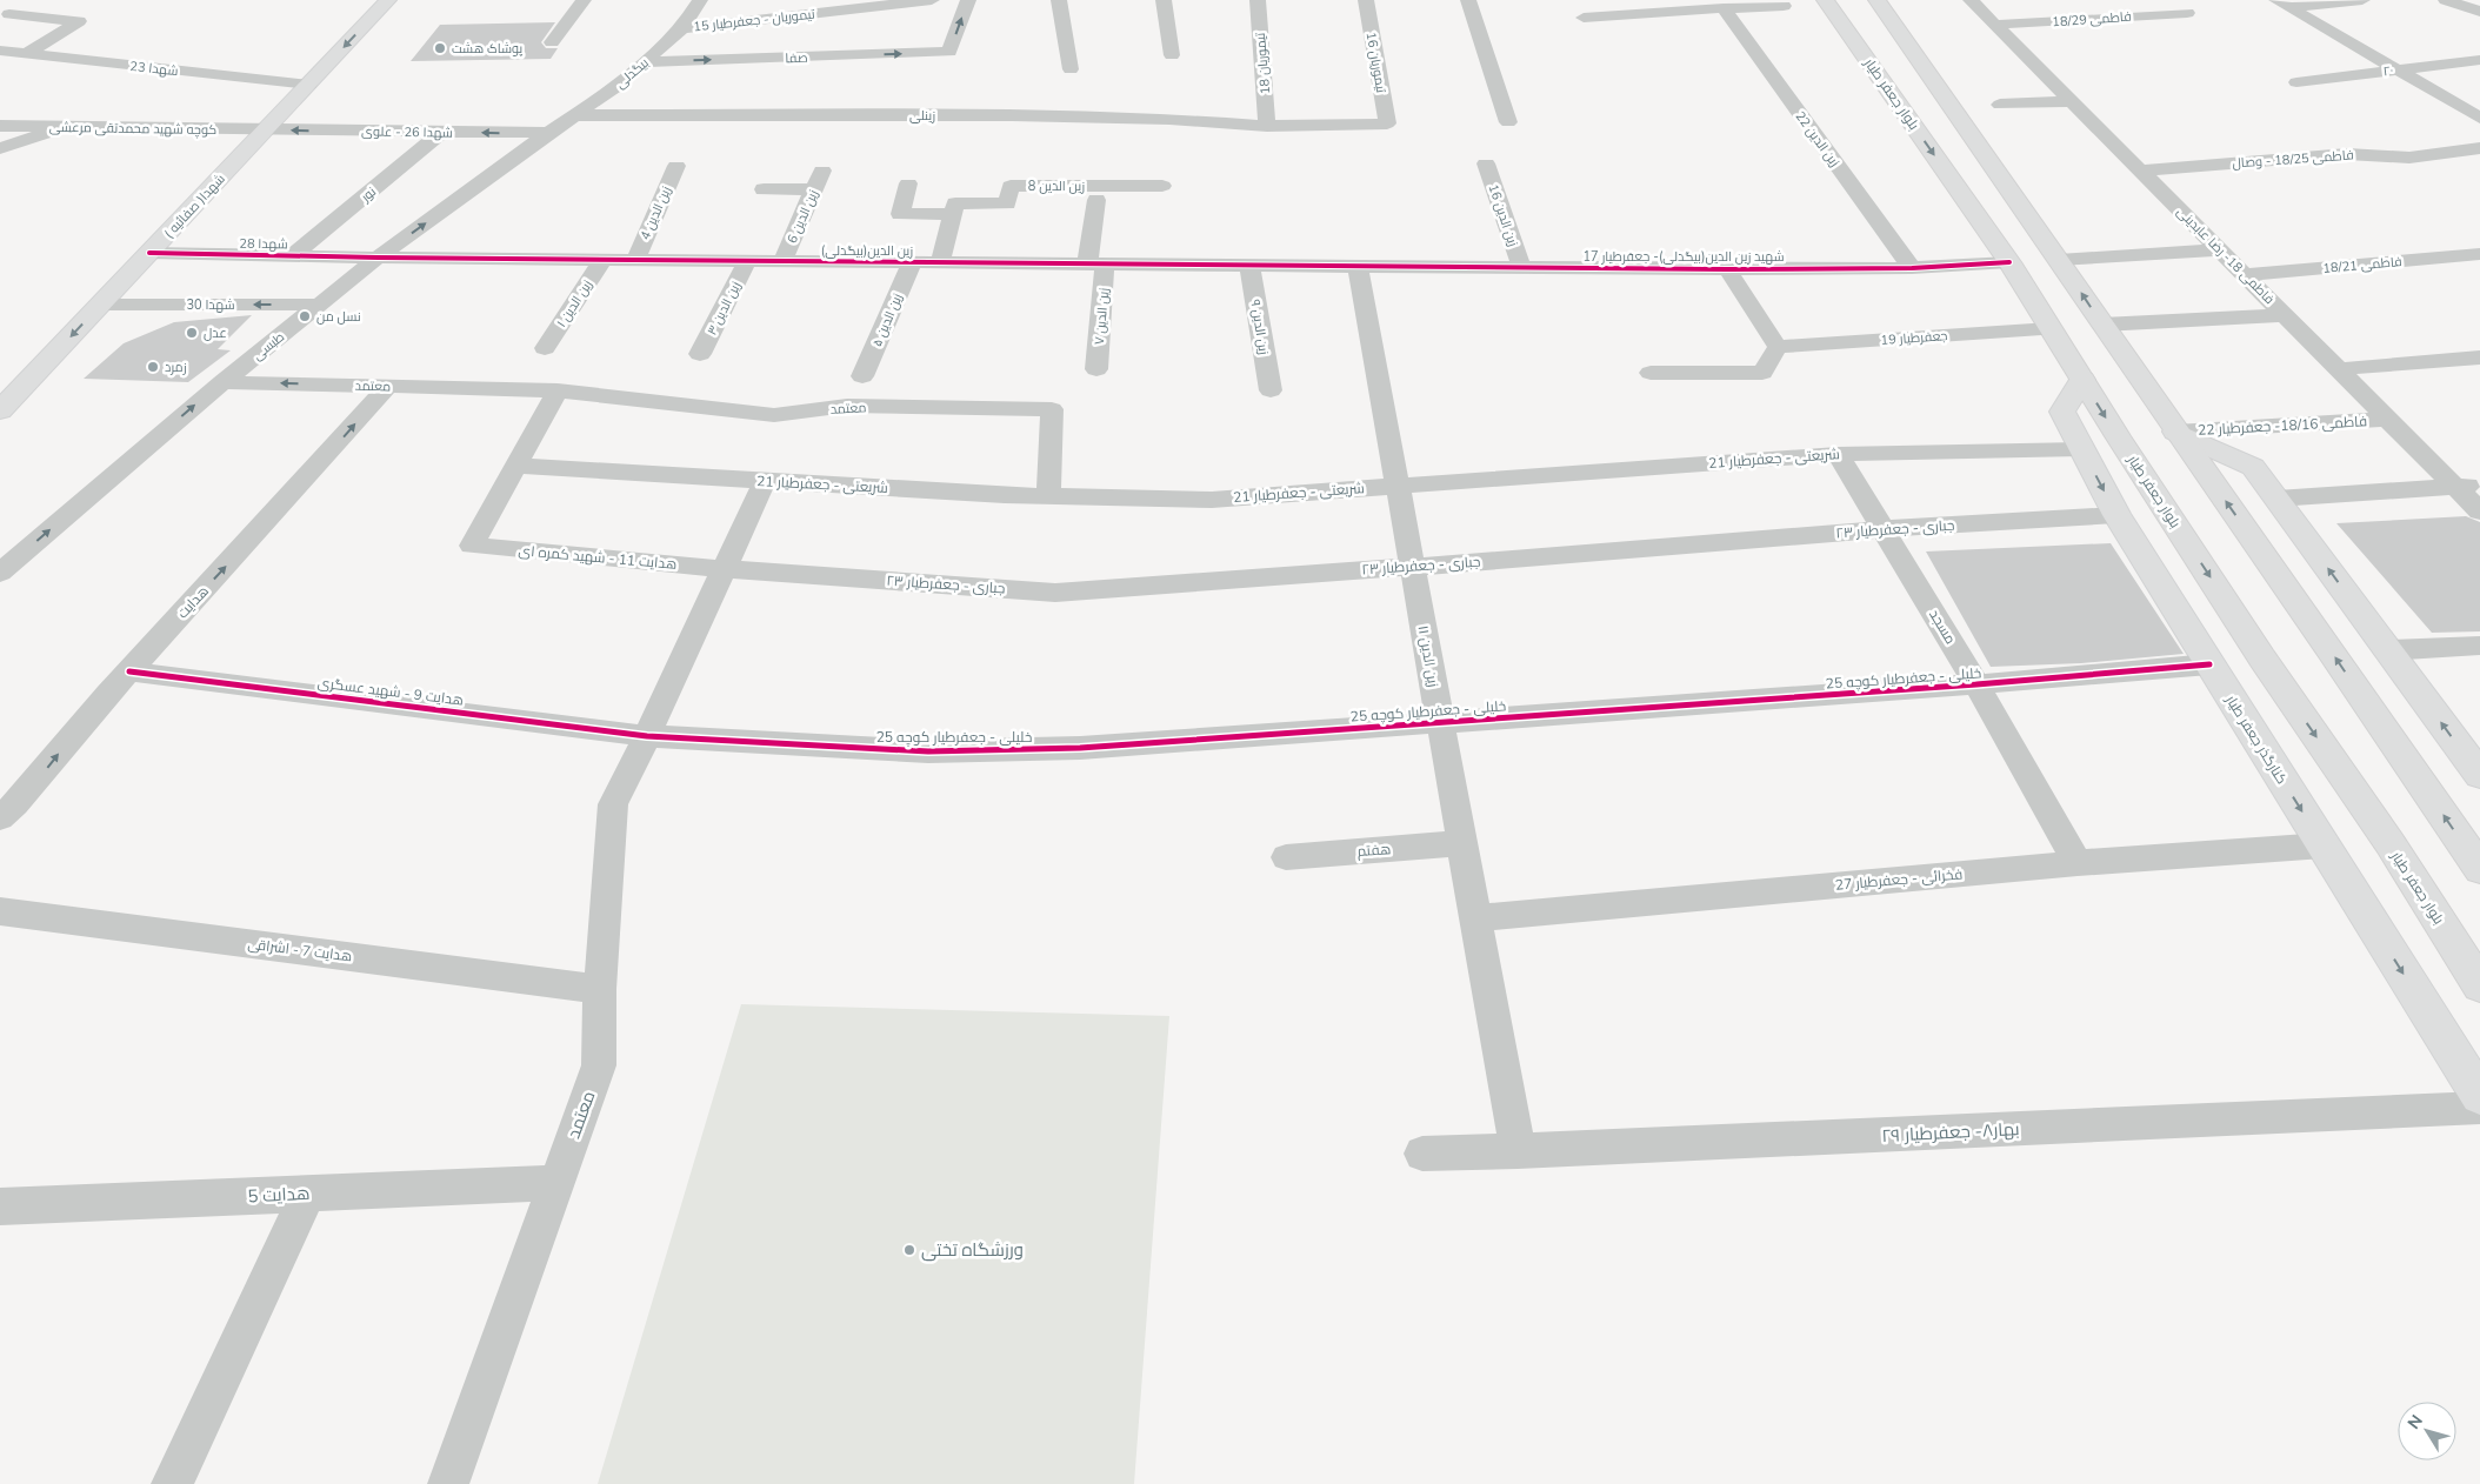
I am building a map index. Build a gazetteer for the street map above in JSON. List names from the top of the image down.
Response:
{
  "streets": {
    "main road": ["بلوار جعفر طیار", "شهدا( صفائیه )", "کنارگذر جعفر طیار"],
    "street": [
      "فاطمی 18/29",
      "تیموریان - جعفرطیار 15",
      "صفا",
      "تیموریان 16",
      "تیموریان 18",
      "شهدا 23",
      "۲۰",
      "بیگدلی",
      "زینلی",
      "کوچه شهید محمدتقی مرعشی",
      "شهدا 26 - علوی",
      "زین الدین 22",
      "فاطمی 18/25 - وصال",
      "زین الدین 8",
      "نور",
      "زین الدین 4",
      "زین الدین 16",
      "زین الدین 6",
      "شهدا 28",
      "زین الدین(بیگدلی)",
      "فاطمی 18- رضا عابدینی",
      "شهید زین الدین(بیگدلی)- جعفرطیار 17",
      "فاطمی 18/21",
      "زین الدین ۱",
      "شهدا 30",
      "زین الدین ۳",
      "زین الدین ۷",
      "زین الدین ۵",
      "زین الدین ۹",
      "جعفرطیار 19",
      "طبسی",
      "معتمد",
      "فاطمی 18/16- جعفرطیار 22",
      "شریعتی - جعفرطیار 21",
      "جباری - جعفرطیار ۲۳",
      "هدایت 11 - شهید کمره ای",
      "هدایت",
      "مسجد",
      "زین الدین ۱۱",
      "خلیلی - جعفرطیار کوچه 25",
      "هدایت 9 - شهید عسگری",
      "هفتم",
      "فخرائی - جعفرطیار 27",
      "هدایت 7 - اشراقی",
      "بهار۸- جعفرطیار ۲۹",
      "هدایت 5"
    ]
  },
  "crossings": [
    ["فاطمی 18/29", "فاطمی 18- رضا عابدینی"],
    ["تیموریان - جعفرطیار 15", "بیگدلی"],
    ["صفا", "بیگدلی"],
    ["تیموریان 16", "زینلی"],
    ["تیموریان 18", "زینلی"],
    ["شهدا 23", "شهدا( صفائیه )"],
    ["بیگدلی", "زینلی"],
    ["بیگدلی", "طبسی"],
    ["بلوار جعفر طیار", "شهید زین الدین(بیگدلی)- جعفرطیار 17"],
    ["بلوار جعفر طیار", "جعفرطیار 19"],
    ["بلوار جعفر طیار", "کنارگذر جعفر طیار"],
    ["زینلی", "طبسی"],
    ["کوچه شهید محمدتقی مرعشی", "شهدا 26 - علوی"],
    ["کوچه شهید محمدتقی مرعشی", "شهدا( صفائیه )"],
    ["شهدا 26 - علوی", "نور"],
    ["شهدا 26 - علوی", "شهدا( صفائیه )"],
    ["شهدا 26 - علوی", "طبسی"],
    ["زین الدین 22", "شهید زین الدین(بیگدلی)- جعفرطیار 17"],
    ["فاطمی 18/25 - وصال", "فاطمی 18- رضا عابدینی"],
    ["نور", "شهدا 28"],
    ["شهدا( صفائیه )", "شهدا 28"],
    ["شهدا( صفائیه )", "شهدا 30"],
    ["زین الدین 4", "زین الدین(بیگدلی)"],
    ["زین الدین 16", "شهید زین الدین(بیگدلی)- جعفرطیار 17"],
    ["زین الدین 6", "زین الدین(بیگدلی)"],
    ["شهدا 28", "زین الدین(بیگدلی)"],
    ["شهدا 28", "طبسی"],
    ["زین الدین(بیگدلی)", "شهید زین الدین(بیگدلی)- جعفرطیار 17"],
    ["زین الدین(بیگدلی)", "زین الدین ۱"],
    ["زین الدین(بیگدلی)", "زین الدین ۳"],
    ["زین الدین(بیگدلی)", "زین الدین ۷"],
    ["زین الدین(بیگدلی)", "زین الدین ۵"],
    ["زین الدین(بیگدلی)", "زین الدین ۹"],
    ["زین الدین(بیگدلی)", "طبسی"],
    ["زین الدین(بیگدلی)", "زین الدین ۱۱"],
    ["فاطمی 18- رضا عابدینی", "فاطمی 18/21"],
    ["فاطمی 18- رضا عابدینی", "فاطمی 18/16- جعفرطیار 22"],
    ["شهید زین الدین(بیگدلی)- جعفرطیار 17", "زین الدین ۱۱"],
    ["شهدا 30", "طبسی"],
    ["طبسی", "معتمد"],
    ["معتمد", "شریعتی - جعفرطیار 21"],
    ["معتمد", "جباری - جعفرطیار ۲۳"],
    ["معتمد", "هدایت 11 - شهید کمره ای"],
    ["معتمد", "هدایت"],
    ["معتمد", "خلیلی - جعفرطیار کوچه 25"],
    ["معتمد", "هدایت 9 - شهید عسگری"],
    ["معتمد", "هدایت 7 - اشراقی"],
    ["معتمد", "هدایت 5"],
    ["شریعتی - جعفرطیار 21", "هدایت 11 - شهید کمره ای"],
    ["شریعتی - جعفرطیار 21", "مسجد"],
    ["شریعتی - جعفرطیار 21", "زین الدین ۱۱"],
    ["شریعتی - جعفرطیار 21", "کنارگذر جعفر طیار"],
    ["جباری - جعفرطیار ۲۳", "هدایت 11 - شهید کمره ای"],
    ["جباری - جعفرطیار ۲۳", "مسجد"],
    ["جباری - جعفرطیار ۲۳", "زین الدین ۱۱"],
    ["جباری - جعفرطیار ۲۳", "کنارگذر جعفر طیار"],
    ["هدایت", "هدایت 9 - شهید عسگری"],
    ["مسجد", "خلیلی - جعفرطیار کوچه 25"],
    ["مسجد", "فخرائی - جعفرطیار 27"],
    ["زین الدین ۱۱", "خلیلی - جعفرطیار کوچه 25"],
    ["زین الدین ۱۱", "هفتم"],
    ["زین الدین ۱۱", "فخرائی - جعفرطیار 27"],
    ["زین الدین ۱۱", "بهار۸- جعفرطیار ۲۹"],
    ["خلیلی - جعفرطیار کوچه 25", "هدایت 9 - شهید عسگری"],
    ["خلیلی - جعفرطیار کوچه 25", "کنارگذر جعفر طیار"],
    ["کنارگذر جعفر طیار", "فخرائی - جعفرطیار 27"]
  ],
  "one_way": [
    "صفا",
    "شهدا 26 - علوی",
    "شهدا( صفائیه )",
    "شهدا 30",
    "طبسی",
    "هدایت"
  ],
  "places": [
    "پوشاک هشت",
    "نسل من",
    "عدل",
    "زمرد",
    "ورزشگاه تختی"
  ],
  "north": "top left"
}
